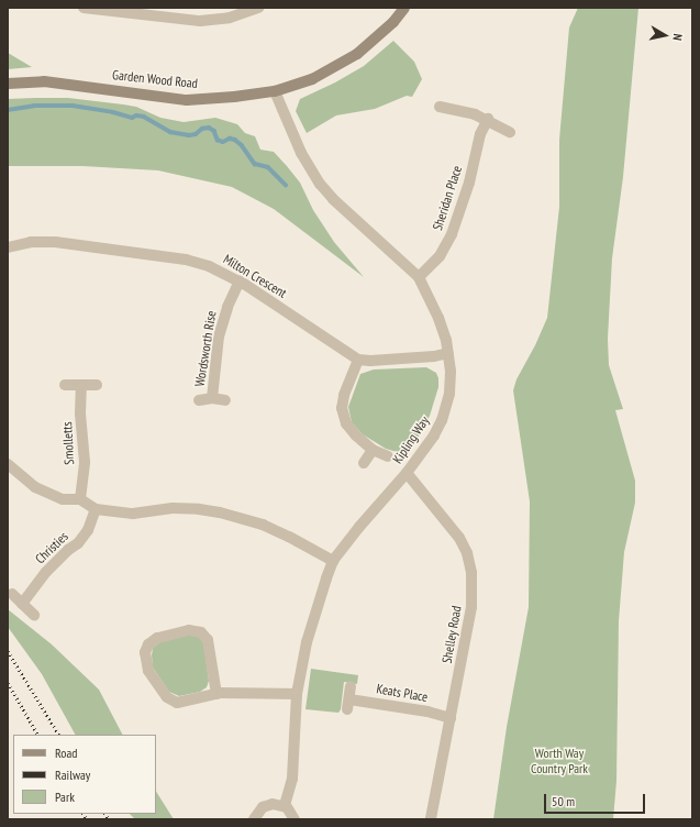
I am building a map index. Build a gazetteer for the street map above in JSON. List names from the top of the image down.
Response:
{
  "streets": {
    "street": [
      "Garden Wood Road",
      "Sheridan Place",
      "Milton Crescent",
      "Wordsworth Rise",
      "Kipling Way",
      "Smolletts",
      "Christies",
      "Shelley Road",
      "Keats Place"
    ]
  },
  "crossings": [
    ["Garden Wood Road", "Kipling Way"],
    ["Sheridan Place", "Kipling Way"],
    ["Milton Crescent", "Wordsworth Rise"],
    ["Kipling Way", "Shelley Road"],
    ["Shelley Road", "Keats Place"]
  ],
  "parks": ["Worth Way Country Park"],
  "legend": ["Road", "Railway", "Park"],
  "scale_bar": "50 m",
  "north": "right"
}
